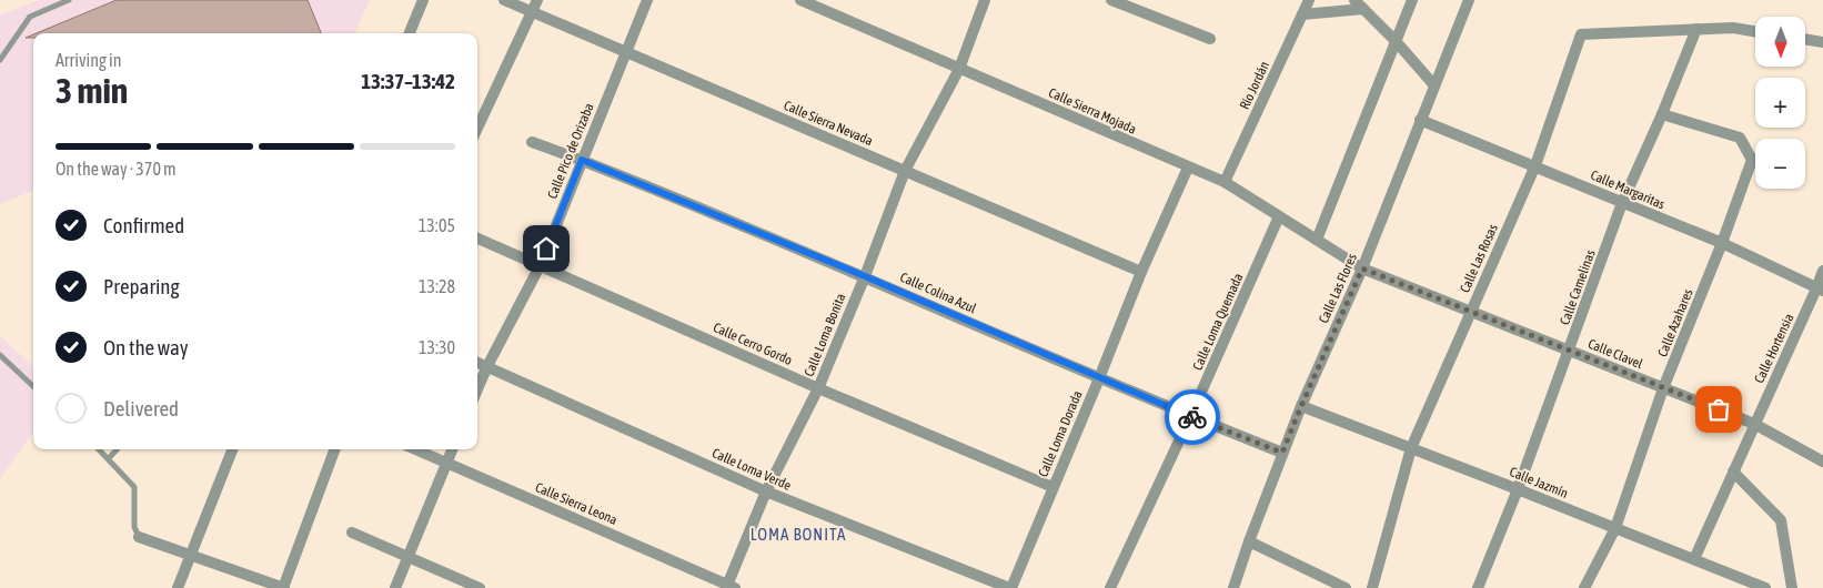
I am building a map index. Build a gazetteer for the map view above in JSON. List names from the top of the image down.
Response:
{
  "streets": {
    "street": [
      "Río Jordán",
      "Calle Sierra Mojada",
      "Calle Sierra Nevada",
      "Calle Pico de Orizaba",
      "Calle Margaritas",
      "Calle Las Rosas",
      "Calle Camelinas",
      "Calle Las Flores",
      "Calle Colina Azul",
      "Calle Loma Quemada",
      "Calle Azahares",
      "Calle Loma Bonita",
      "Calle Cerro Gordo",
      "Calle Hortensia",
      "Calle Clavel",
      "Calle Loma Dorada",
      "Calle Loma Verde",
      "Calle Jazmín",
      "Calle Sierra Leona"
    ]
  },
  "crossings": [
    ["Río Jordán", "Calle Sierra Mojada"],
    ["Calle Sierra Mojada", "Calle Las Flores"],
    ["Calle Sierra Mojada", "Calle Loma Quemada"],
    ["Calle Sierra Mojada", "Calle Loma Bonita"],
    ["Calle Sierra Mojada", "Calle Clavel"],
    ["Calle Sierra Mojada", "Calle Loma Dorada"],
    ["Calle Sierra Nevada", "Calle Pico de Orizaba"],
    ["Calle Sierra Nevada", "Calle Loma Bonita"],
    ["Calle Sierra Nevada", "Calle Loma Dorada"],
    ["Calle Pico de Orizaba", "Calle Colina Azul"],
    ["Calle Pico de Orizaba", "Calle Cerro Gordo"],
    ["Calle Pico de Orizaba", "Calle Loma Verde"],
    ["Calle Margaritas", "Calle Las Rosas"],
    ["Calle Margaritas", "Calle Camelinas"],
    ["Calle Margaritas", "Calle Las Flores"],
    ["Calle Margaritas", "Calle Azahares"],
    ["Calle Margaritas", "Calle Hortensia"],
    ["Calle Las Rosas", "Calle Camelinas"],
    ["Calle Las Rosas", "Calle Clavel"],
    ["Calle Las Rosas", "Calle Jazmín"],
    ["Calle Camelinas", "Calle Azahares"],
    ["Calle Camelinas", "Calle Clavel"],
    ["Calle Camelinas", "Calle Jazmín"],
    ["Calle Las Flores", "Calle Colina Azul"],
    ["Calle Las Flores", "Calle Clavel"],
    ["Calle Las Flores", "Calle Jazmín"],
    ["Calle Colina Azul", "Calle Loma Quemada"],
    ["Calle Colina Azul", "Calle Loma Bonita"],
    ["Calle Colina Azul", "Calle Loma Dorada"],
    ["Calle Azahares", "Calle Clavel"],
    ["Calle Azahares", "Calle Jazmín"],
    ["Calle Loma Bonita", "Calle Cerro Gordo"],
    ["Calle Loma Bonita", "Calle Loma Verde"],
    ["Calle Loma Bonita", "Calle Sierra Leona"],
    ["Calle Cerro Gordo", "Calle Loma Dorada"],
    ["Calle Hortensia", "Calle Clavel"],
    ["Calle Hortensia", "Calle Jazmín"],
    ["Calle Loma Dorada", "Calle Loma Verde"]
  ],
  "districts": ["LOMA BONITA"],
  "north": "bottom",
  "page": {
    "map_buttons": ["+", "−"],
    "heading": ["3 min", "Arriving in", "13:37–13:42"],
    "bar": "On the way · 370 m",
    "list": [
      ["Confirmed", "13:05"],
      ["Preparing", "13:28"],
      ["On the way", "13:30"],
      "Delivered"
    ]
  }
}
